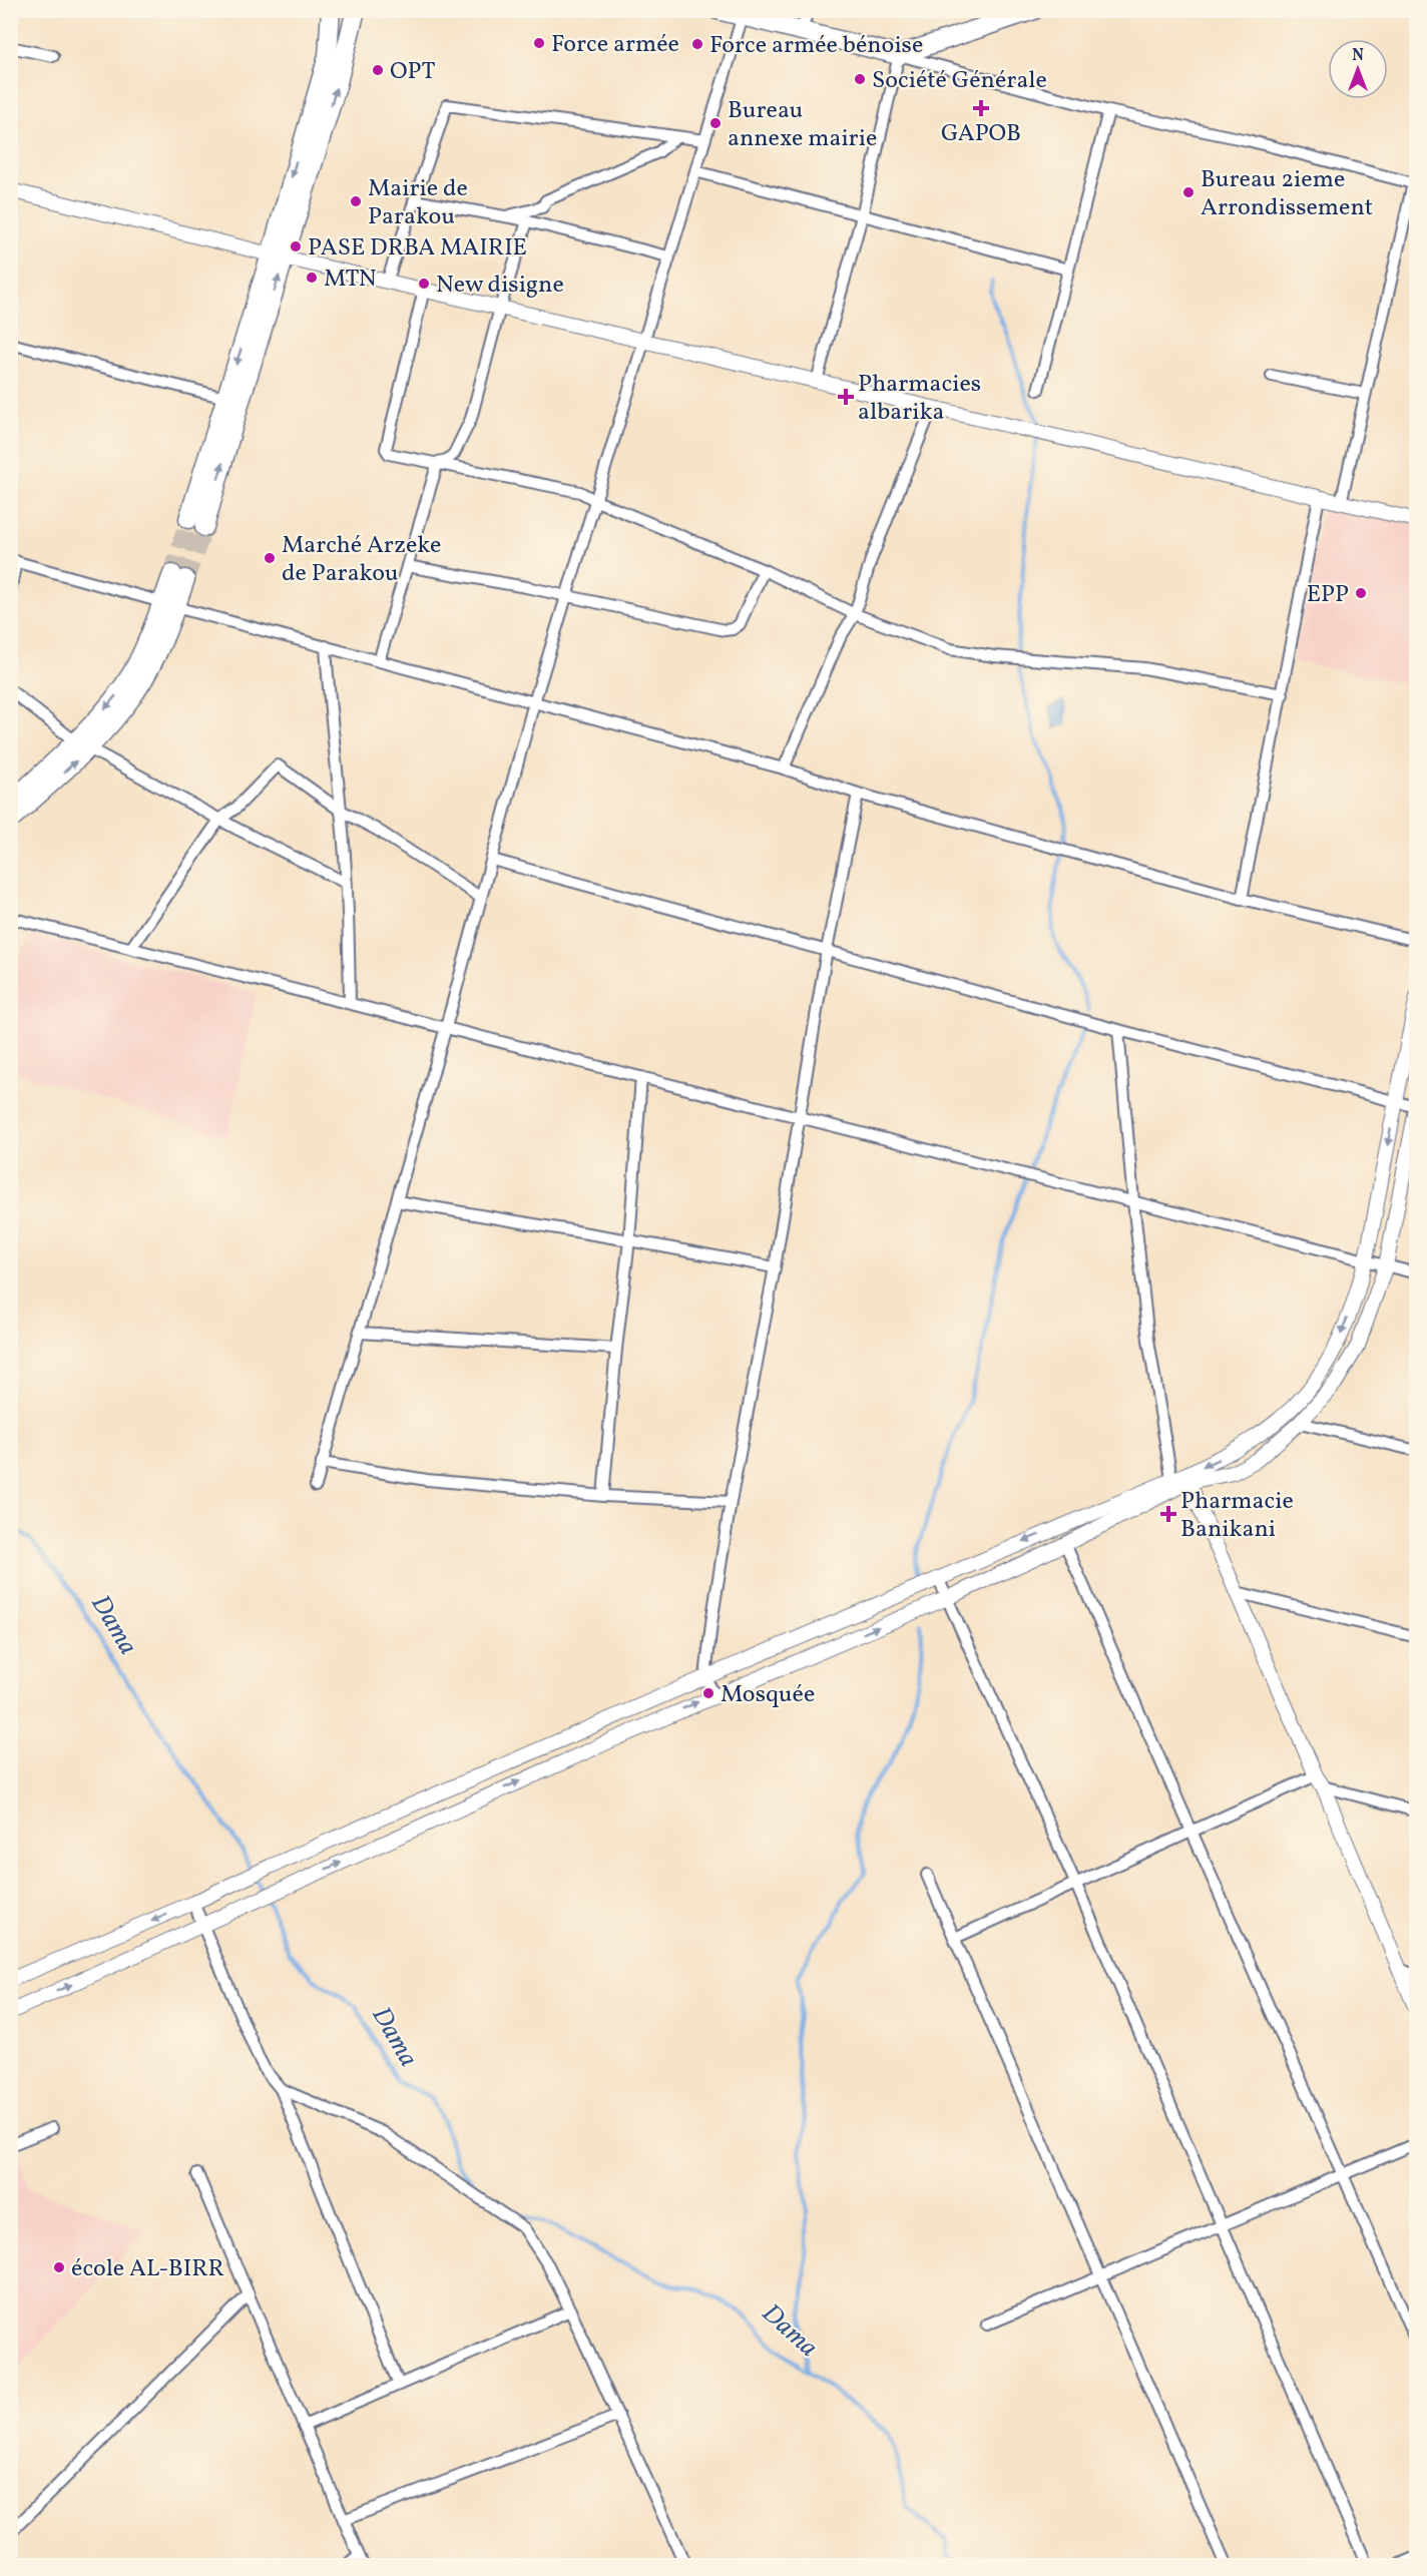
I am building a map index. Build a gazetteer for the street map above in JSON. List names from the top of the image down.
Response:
{
  "water": ["Dama"],
  "places": {
    "other": [
      "Force armée",
      "Force armée bénoise",
      "OPT",
      "Société Générale",
      "Bureau annexe mairie",
      "Bureau 2ieme Arrondissement",
      "Mairie de Parakou",
      "PASE DRBA MAIRIE",
      "MTN",
      "New disigne",
      "Marché Arzeke de Parakou",
      "EPP",
      "Mosquée",
      "école AL-BIRR"
    ],
    "health": ["GAPOB", "Pharmacies albarika", "Pharmacie Banikani"]
  },
  "north": "top"
}
